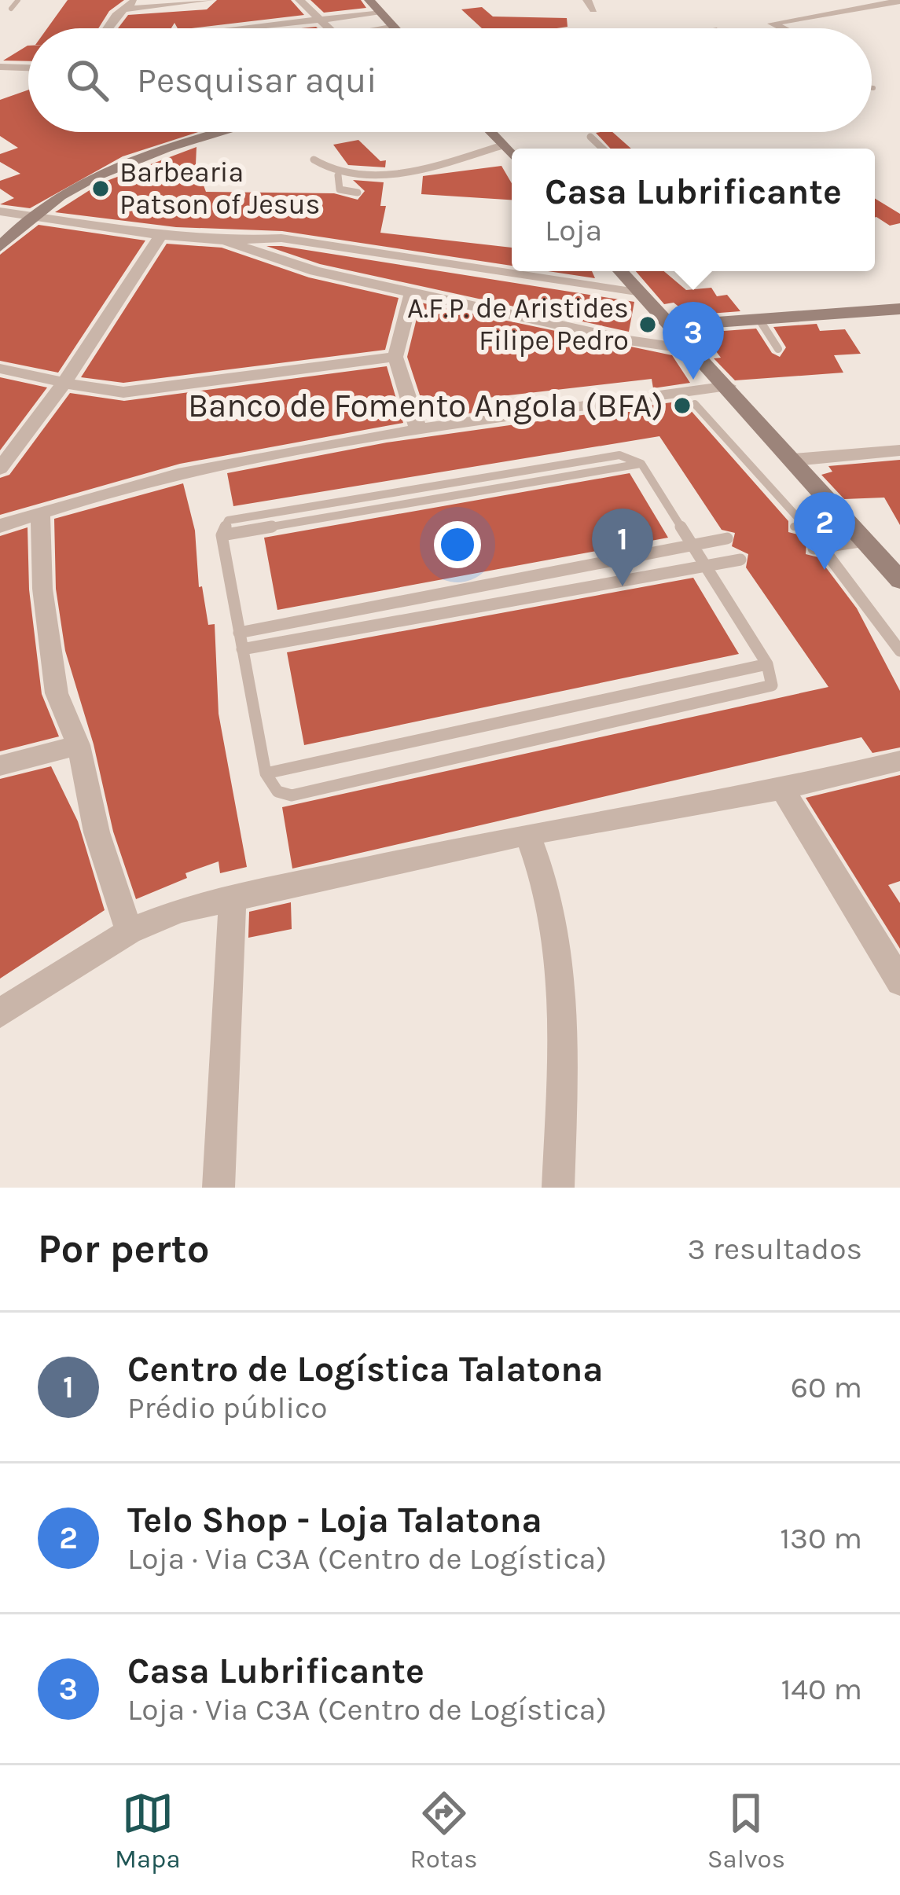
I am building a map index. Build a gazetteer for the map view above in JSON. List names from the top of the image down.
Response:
{
  "places": ["Barbearia Patson of Jesus", "A.F.P. de Aristides Filipe Pedro", "Banco de Fomento Angola (BFA)"],
  "page": {
    "search": "Pesquisar aqui",
    "popup": ["Casa Lubrificante", "Loja"],
    "pins": ["3", "2", "1"],
    "heading": ["Por perto", "3 resultados"],
    "list": [
      {
        "mark": "1",
        "name": "Centro de Logística Talatona",
        "note": "Prédio público",
        "value": "60 m"
      },
      {
        "mark": "2",
        "name": "Telo Shop - Loja Talatona",
        "note": "Loja · Via C3A (Centro de Logística)",
        "value": "130 m"
      },
      {
        "mark": "3",
        "name": "Casa Lubrificante",
        "note": "Loja · Via C3A (Centro de Logística)",
        "value": "140 m"
      }
    ],
    "nav": ["Mapa", "Rotas", "Salvos"]
  }
}
